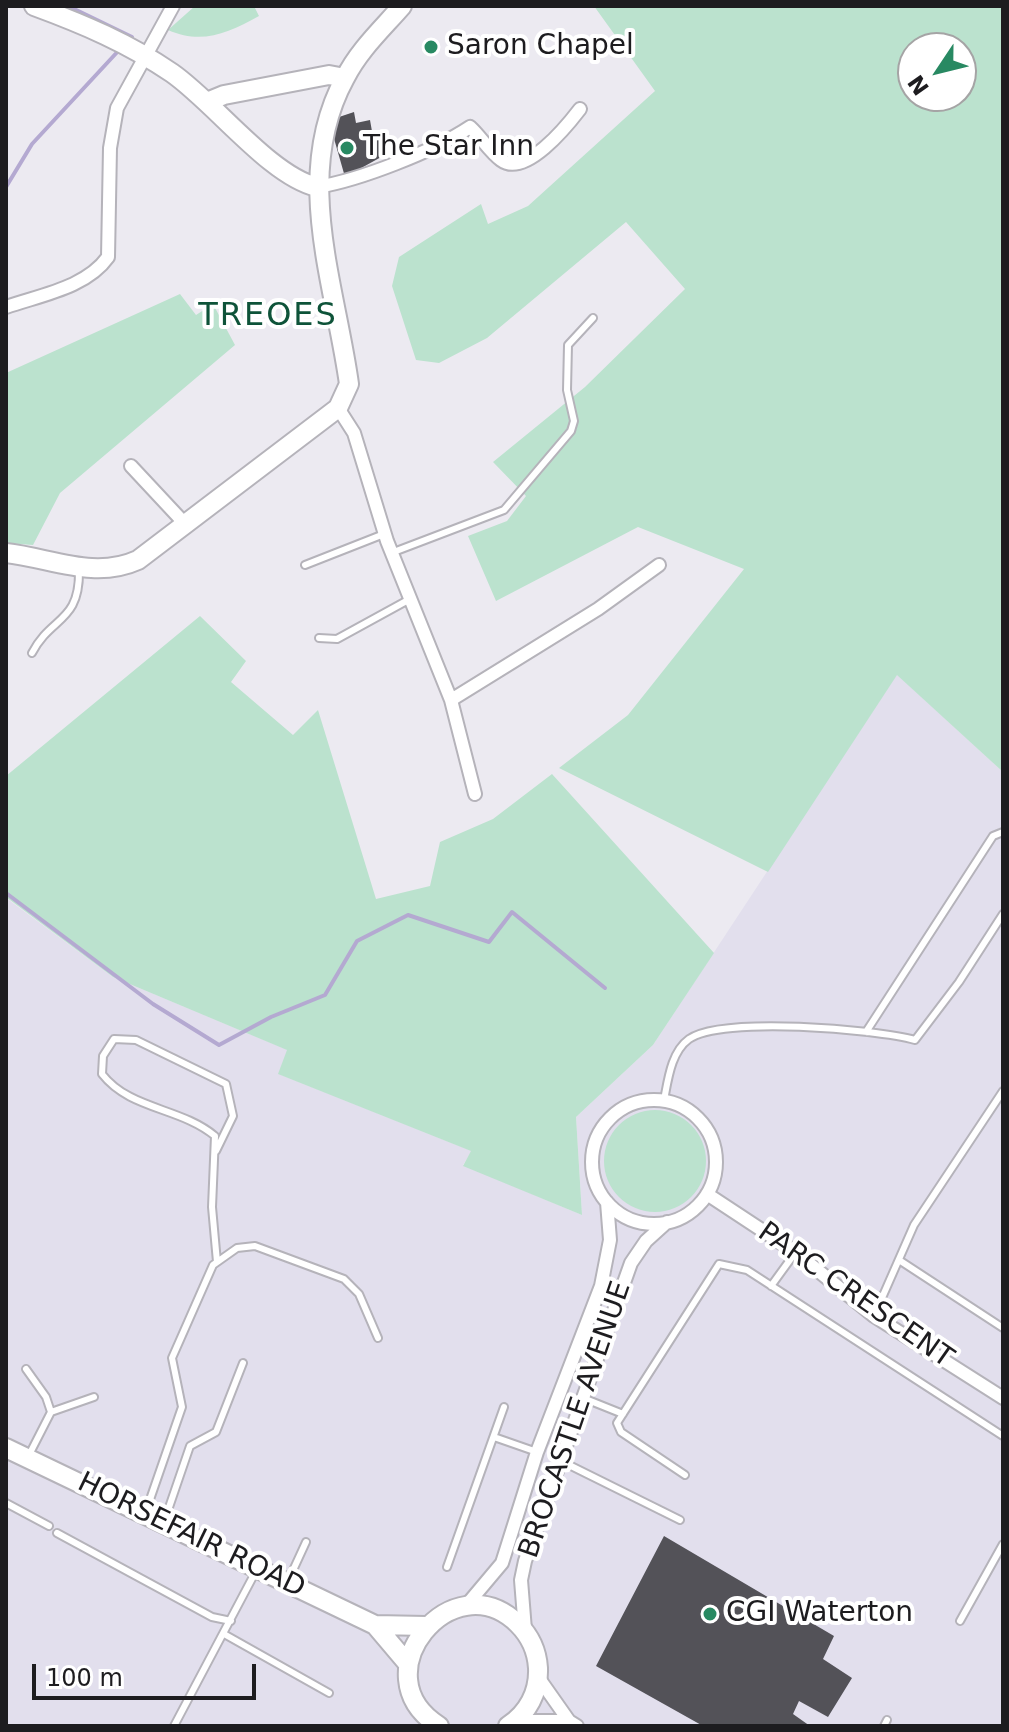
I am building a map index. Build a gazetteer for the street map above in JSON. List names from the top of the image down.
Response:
{
  "streets": {
    "street": ["PARC CRESCENT", "BROCASTLE AVENUE", "HORSEFAIR ROAD"]
  },
  "crossings": [
    ["PARC CRESCENT", "BROCASTLE AVENUE"]
  ],
  "districts": ["TREOES"],
  "places": ["Saron Chapel", "The Star Inn", "CGI Waterton"],
  "scale_bar": "100 m",
  "north": "bottom left"
}
